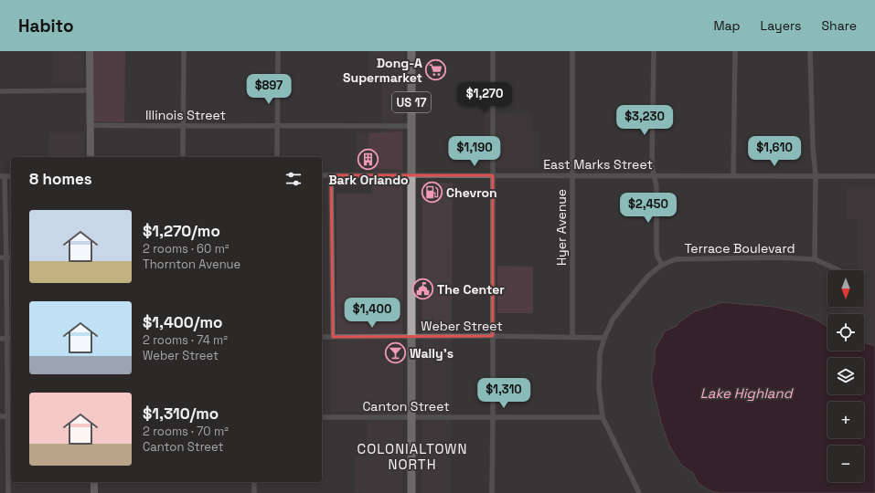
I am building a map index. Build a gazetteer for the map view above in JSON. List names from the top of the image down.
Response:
{
  "streets": {
    "main road": ["US 17"],
    "street": [
      "Illinois Street",
      "East Marks Street",
      "Hyer Avenue",
      "Terrace Boulevard",
      "Weber Street",
      "Canton Street"
    ]
  },
  "crossings": [
    ["US 17", "Illinois Street"],
    ["US 17", "East Marks Street"],
    ["US 17", "Weber Street"],
    ["US 17", "Canton Street"],
    ["East Marks Street", "Hyer Avenue"],
    ["Hyer Avenue", "Weber Street"],
    ["Terrace Boulevard", "Weber Street"],
    ["Terrace Boulevard", "Canton Street"]
  ],
  "districts": ["COLONIALTOWN NORTH"],
  "water": ["Lake Highland"],
  "places": {
    "supermarket": ["Dong-A Supermarket"],
    "building": ["Bark Orlando"],
    "fuel station": ["Chevron"],
    "public building": ["The Center"],
    "bar": ["Wally's"]
  },
  "north": "bottom",
  "page": {
    "header": "Habito",
    "nav": ["Map", "Layers", "Share"],
    "price": [
      "$897",
      "$1,270",
      "$3,230",
      "$1,190",
      "$1,610",
      "$2,450",
      "$1,400",
      "$1,310"
    ],
    "heading": "8 homes",
    "list": [
      {
        "name": "$1,270/mo",
        "note": "2 rooms · 60 m² · Thornton Avenue"
      },
      {
        "name": "$1,400/mo",
        "note": "2 rooms · 74 m² · Weber Street"
      },
      {
        "name": "$1,310/mo",
        "note": "2 rooms · 70 m² · Canton Street"
      }
    ],
    "map_buttons": ["+", "−"]
  }
}
